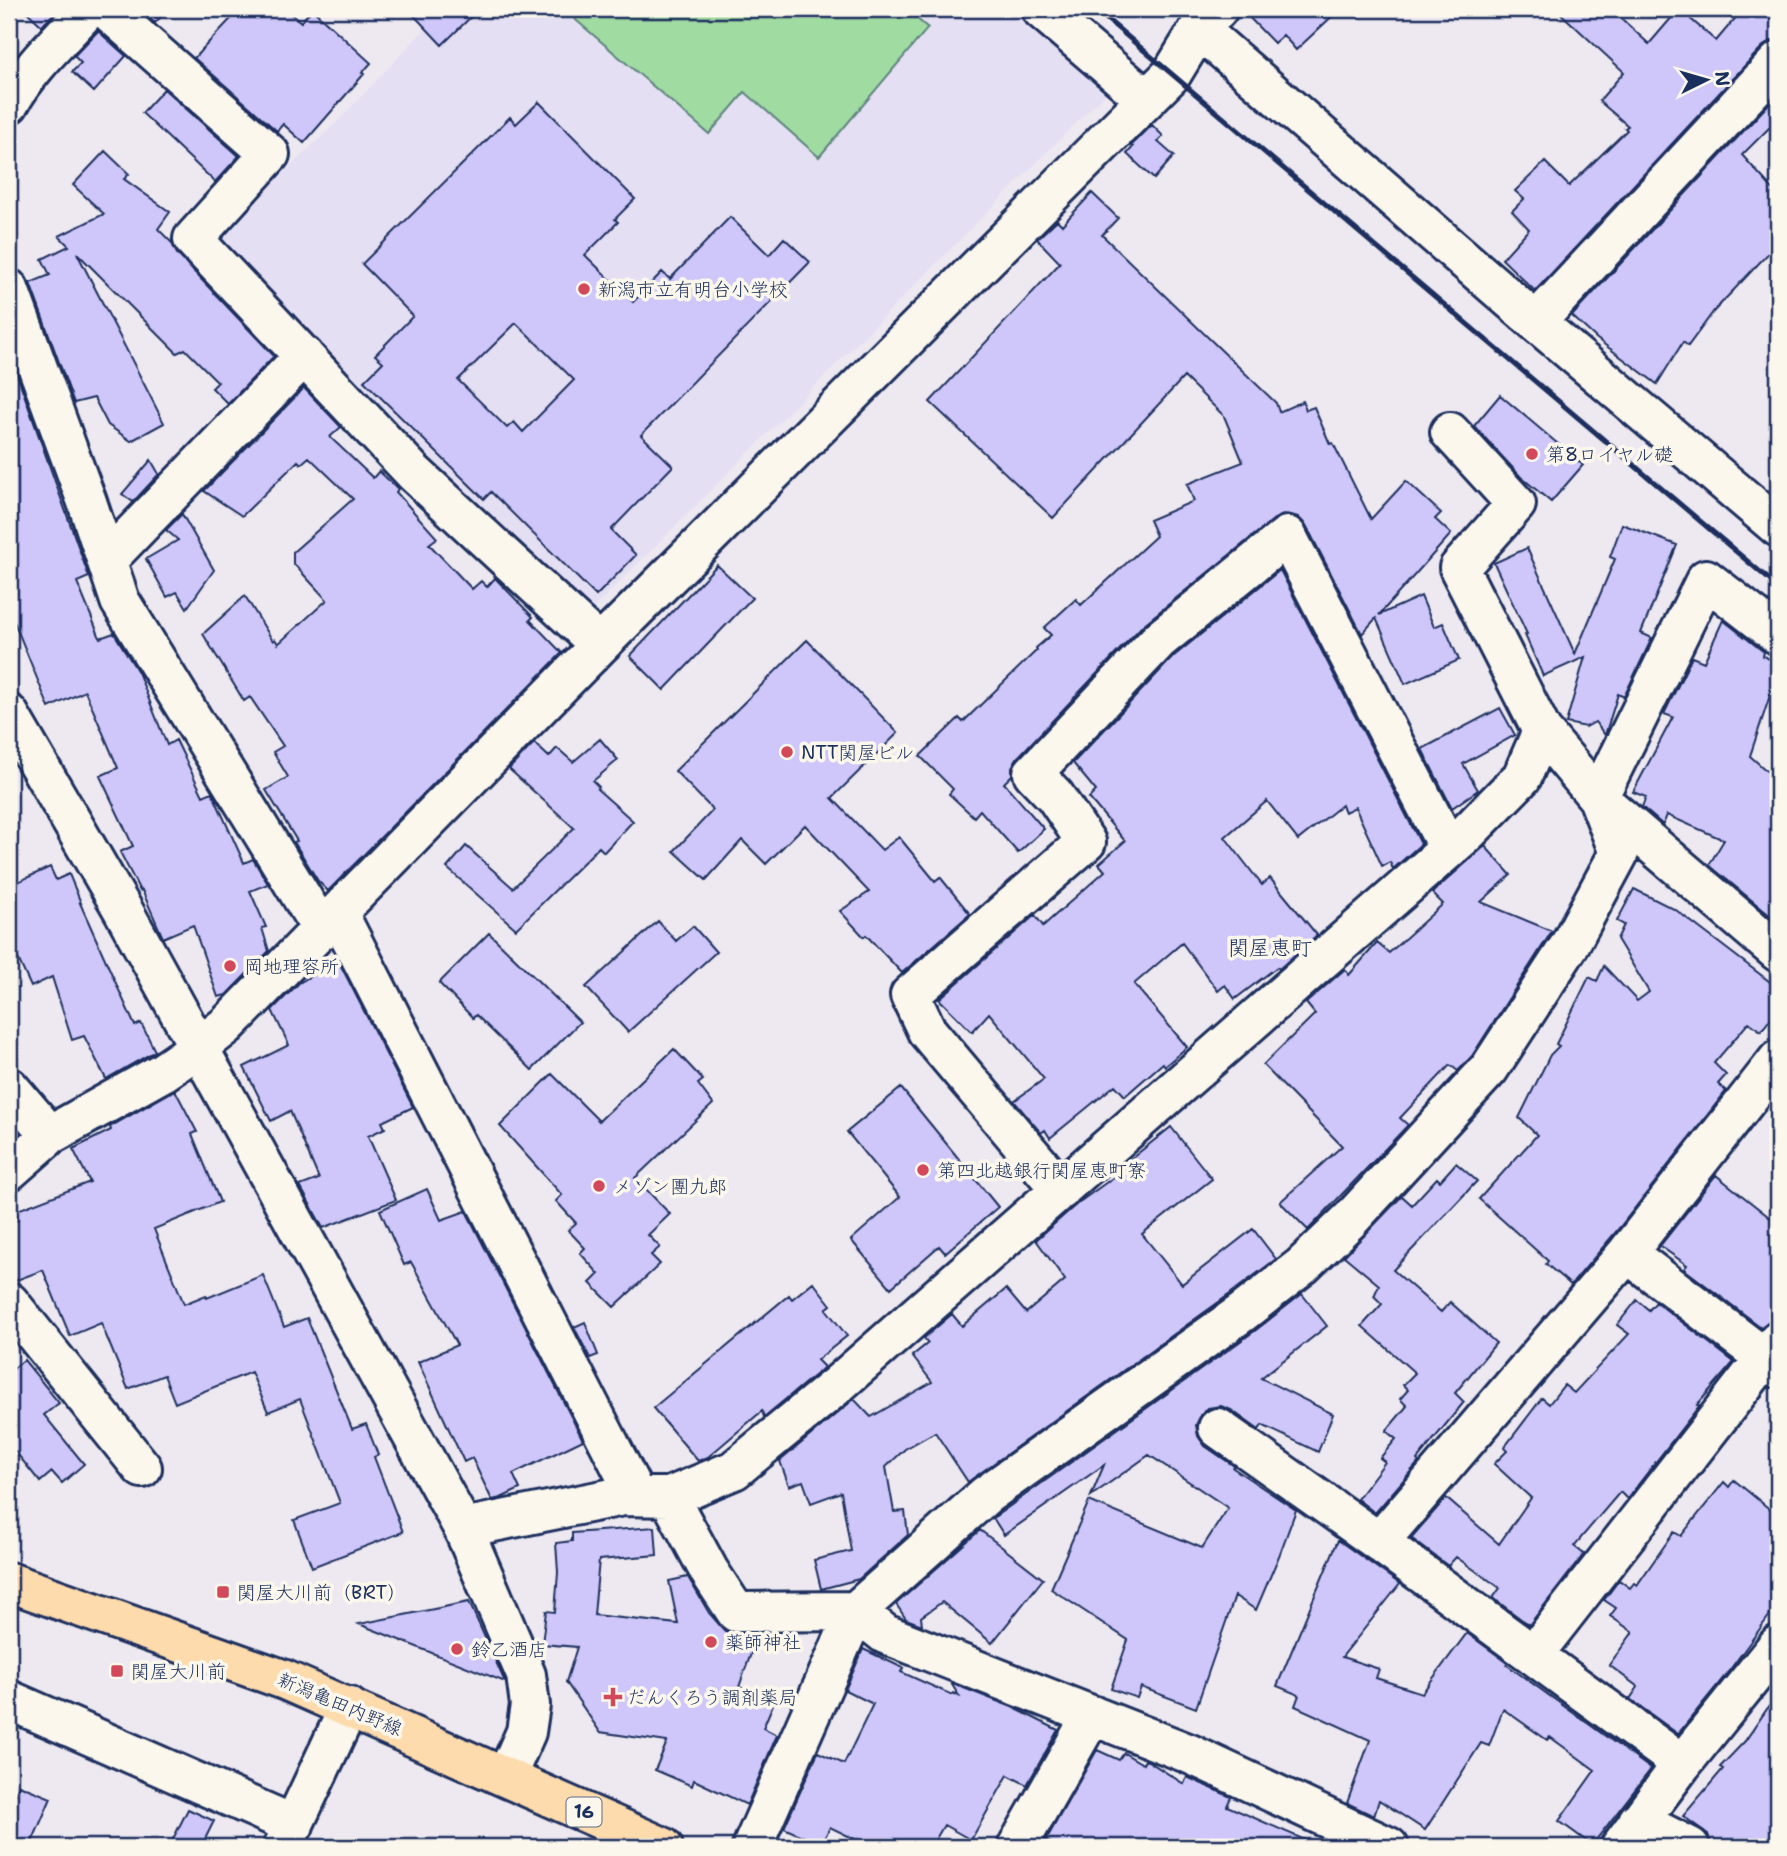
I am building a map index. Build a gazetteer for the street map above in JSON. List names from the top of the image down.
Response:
{
  "streets": {
    "main road": ["新潟亀田内野線", "16"]
  },
  "districts": ["関屋恵町"],
  "places": {
    "other": [
      "新潟市立有明台小学校",
      "第8ロイヤル礎",
      "NTT関屋ビル",
      "岡地理容所",
      "第四北越銀行関屋恵町寮",
      "メゾン團九郎",
      "薬師神社",
      "鈴乙酒店"
    ],
    "transit": ["関屋大川前（BRT）", "関屋大川前"],
    "health": ["だんくろう調剤薬局"]
  },
  "north": "right"
}
